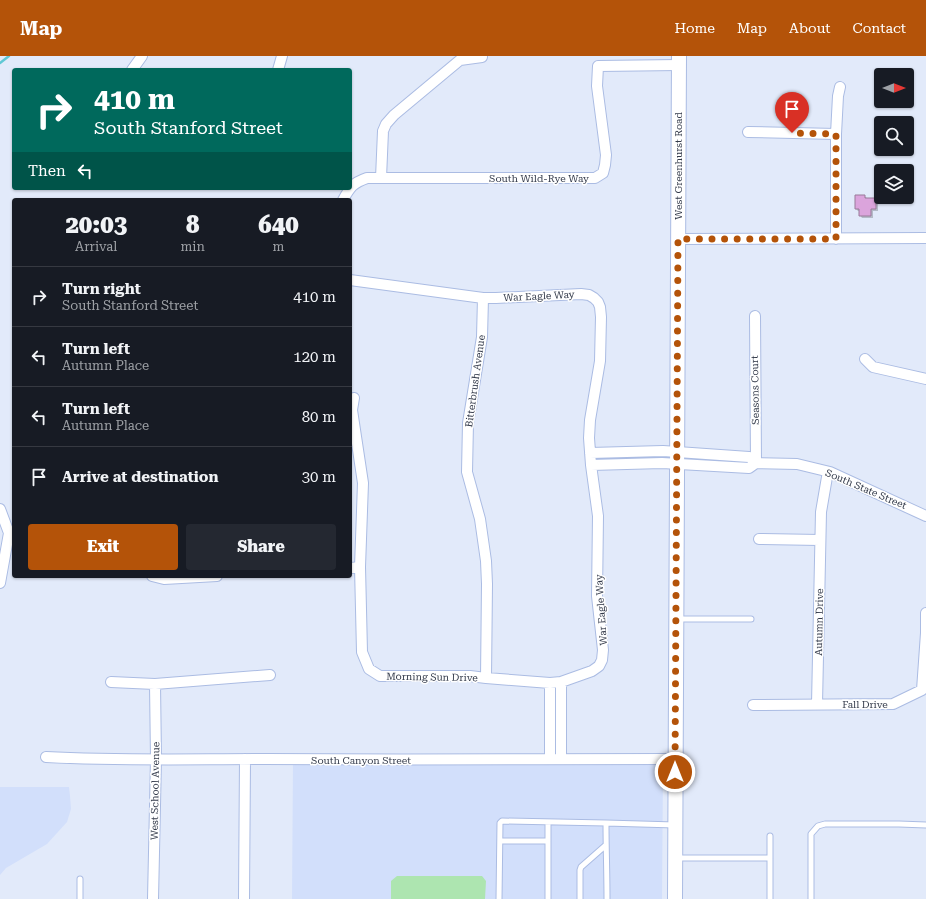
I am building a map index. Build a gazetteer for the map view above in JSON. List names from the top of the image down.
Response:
{
  "streets": {
    "main road": ["West Greenhurst Road"],
    "street": [
      "South Wild-Rye Way",
      "War Eagle Way",
      "Bitterbrush Avenue",
      "Seasons Court",
      "South State Street",
      "Autumn Drive",
      "Morning Sun Drive",
      "Fall Drive",
      "South Canyon Street",
      "West School Avenue"
    ]
  },
  "crossings": [
    ["West Greenhurst Road", "South Wild-Rye Way"],
    ["West Greenhurst Road", "South State Street"],
    ["West Greenhurst Road", "South Canyon Street"],
    ["War Eagle Way", "Bitterbrush Avenue"],
    ["War Eagle Way", "Morning Sun Drive"],
    ["Bitterbrush Avenue", "Morning Sun Drive"],
    ["Seasons Court", "South State Street"],
    ["South State Street", "Autumn Drive"],
    ["Autumn Drive", "Fall Drive"],
    ["South Canyon Street", "West School Avenue"]
  ],
  "north": "right",
  "page": {
    "header": "Map",
    "nav": [
      "Home",
      "Map",
      "About",
      "Contact"
    ],
    "turn": ["410 m", "South Stanford Street"],
    "then": "Then",
    "eta": [
      "20:03",
      "Arrival",
      "8",
      "min",
      "640",
      "m"
    ],
    "list": [
      {
        "name": "Turn right",
        "note": "South Stanford Street",
        "value": "410 m"
      },
      {
        "name": "Turn left",
        "note": "Autumn Place",
        "value": "120 m"
      },
      {
        "name": "Turn left",
        "note": "Autumn Place",
        "value": "80 m"
      },
      {
        "name": "Arrive at destination",
        "value": "30 m"
      }
    ],
    "buttons": ["Exit", "Share"]
  }
}
